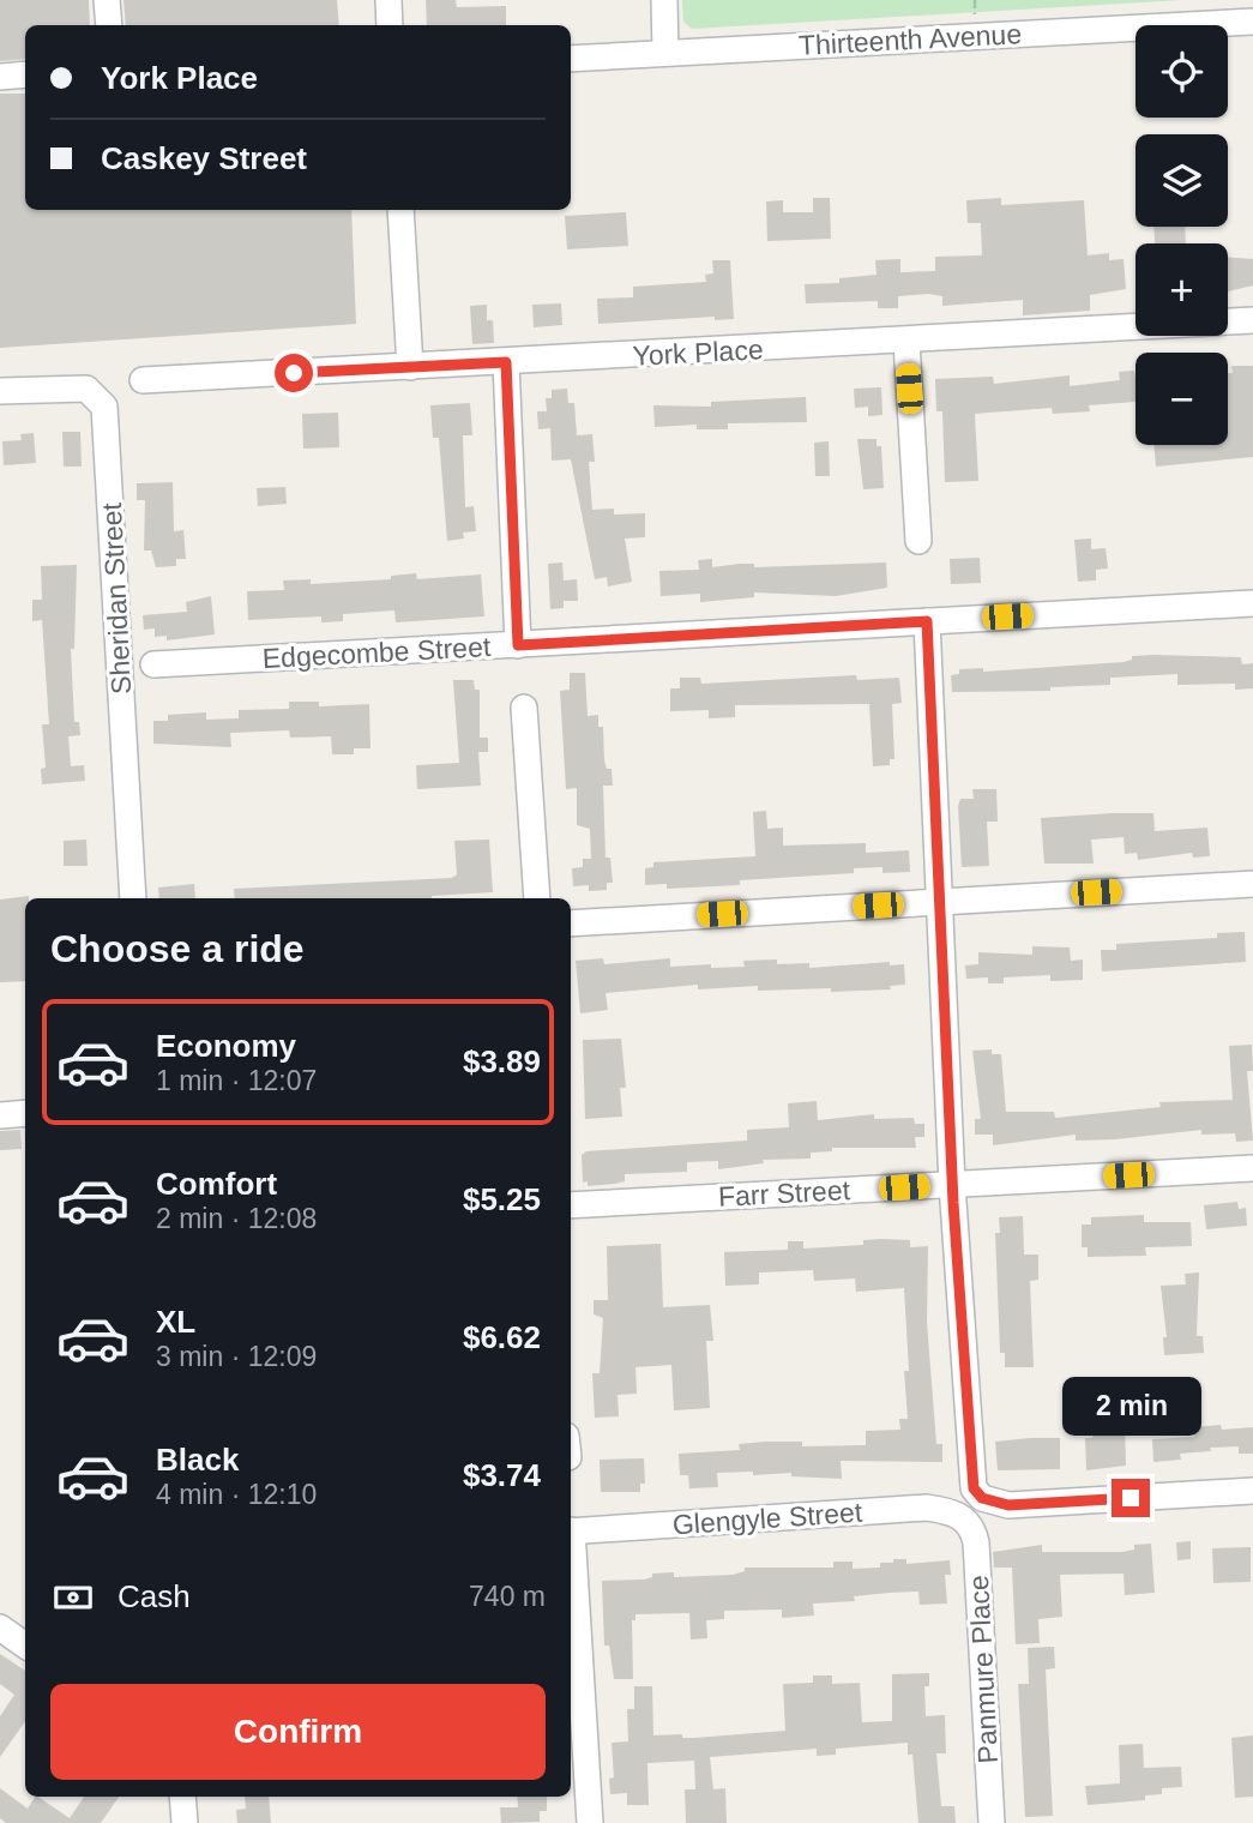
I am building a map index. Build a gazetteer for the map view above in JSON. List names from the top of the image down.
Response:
{
  "streets": {
    "street": [
      "Thirteenth Avenue",
      "York Place",
      "Sheridan Street",
      "Edgecombe Street",
      "Farr Street",
      "Glengyle Street",
      "Panmure Place"
    ]
  },
  "crossings": [
    ["Glengyle Street", "Panmure Place"]
  ],
  "page": {
    "map_buttons": ["+", "−"],
    "banner": ["York Place", "Caskey Street"],
    "heading": "Choose a ride",
    "list": [
      {
        "name": "Economy",
        "note": "1 min · 12:07",
        "value": "$3.89"
      },
      {
        "name": "Comfort",
        "note": "2 min · 12:08",
        "value": "$5.25"
      },
      {
        "name": "XL",
        "note": "3 min · 12:09",
        "value": "$6.62"
      },
      {
        "name": "Black",
        "note": "4 min · 12:10",
        "value": "$3.74"
      }
    ],
    "bubble": "2 min",
    "pay": ["Cash", "740 m"],
    "buttons": "Confirm"
  }
}
